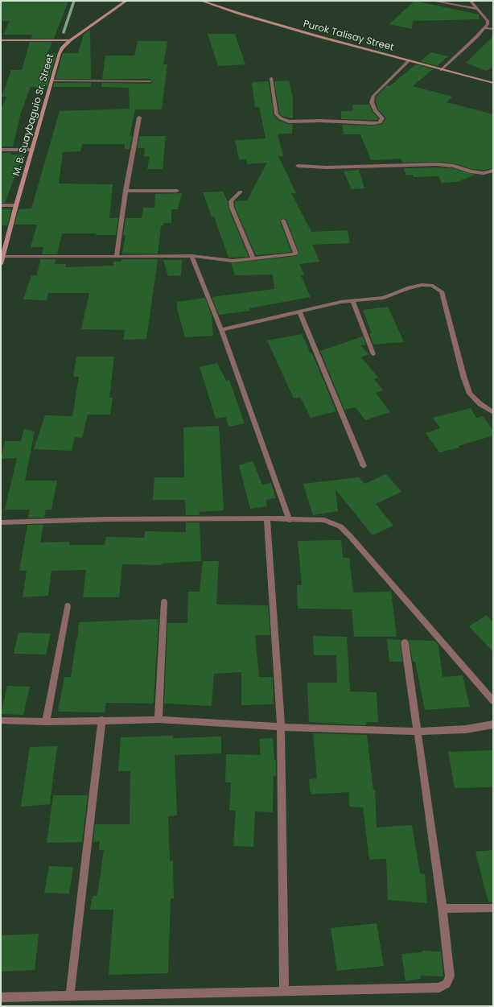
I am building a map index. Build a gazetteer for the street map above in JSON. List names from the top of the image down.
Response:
{
  "streets": {
    "street": ["Purok Talisay Street", "M. B. Suaybaguio Sr. Street"]
  }
}
